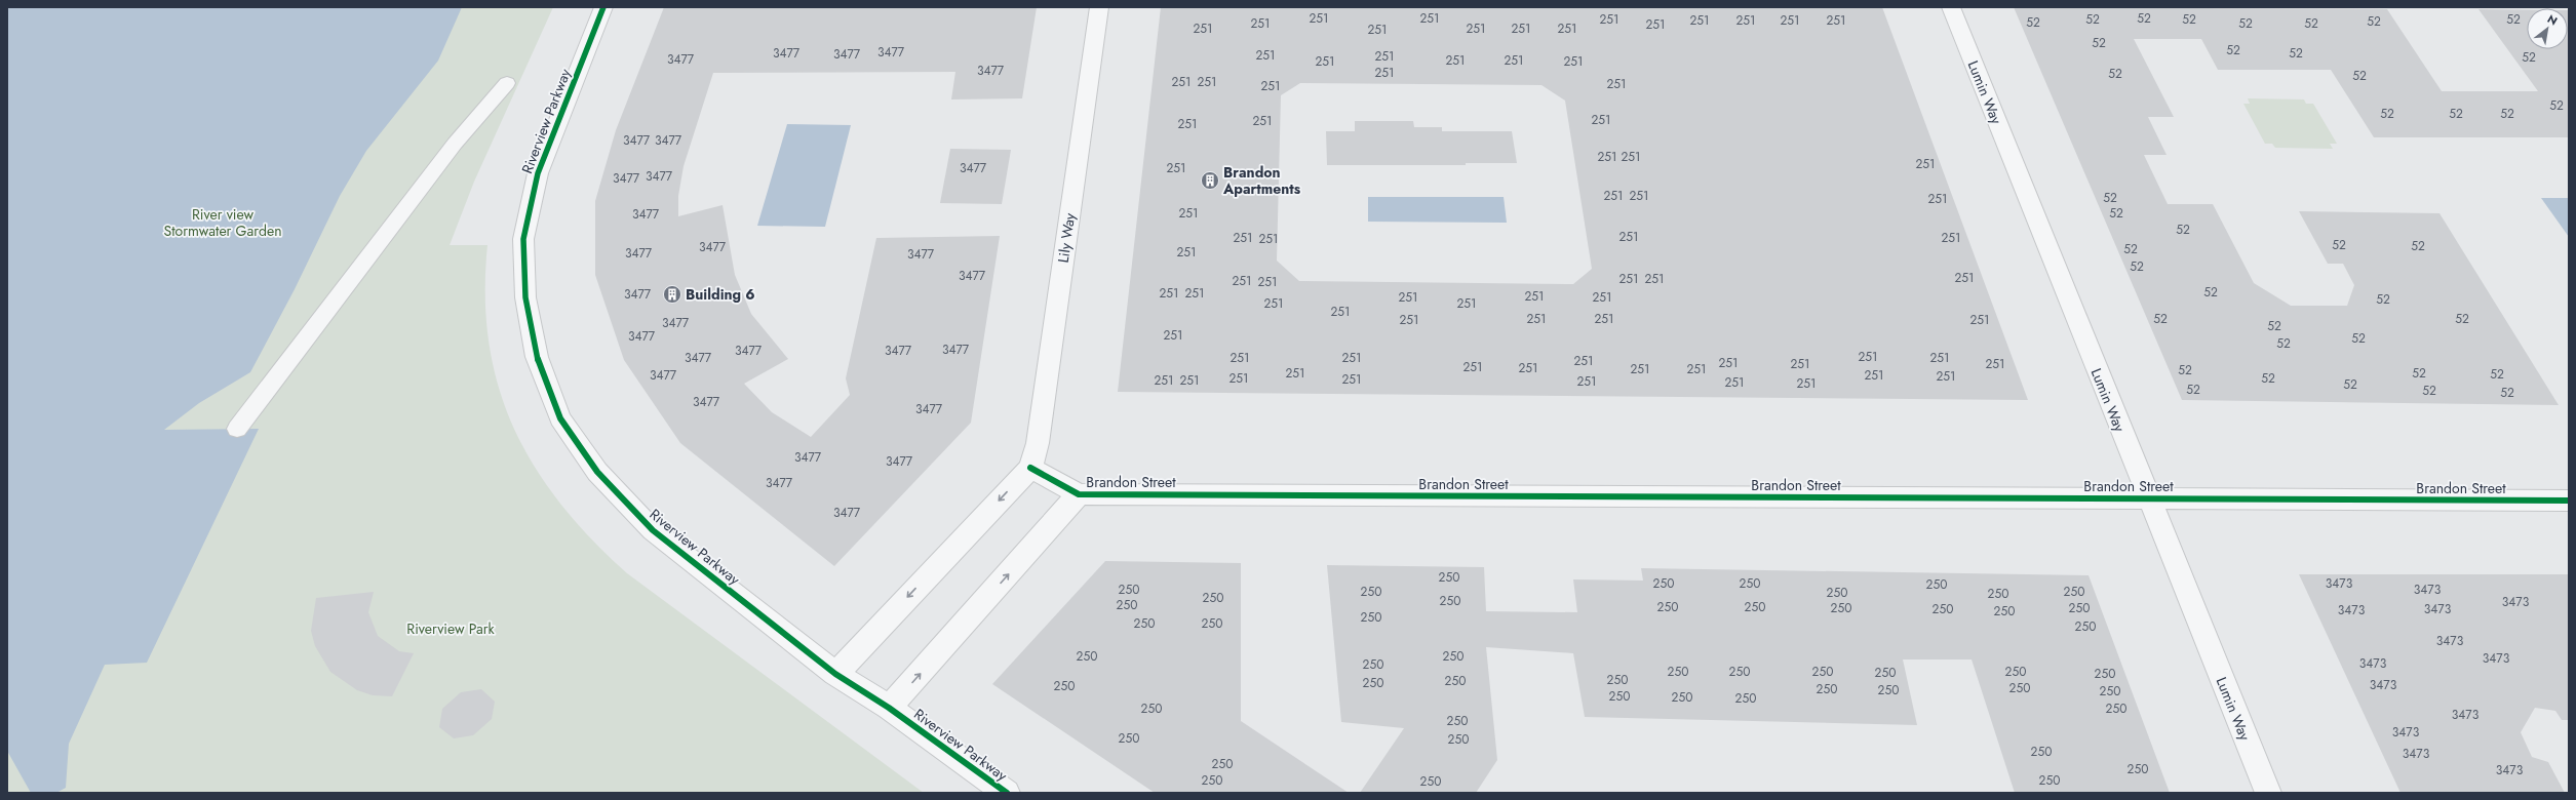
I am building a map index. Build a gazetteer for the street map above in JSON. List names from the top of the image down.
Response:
{
  "streets": {
    "street": [
      "Lumin Way",
      "Riverview Parkway",
      "Lily Way",
      "Brandon Street"
    ]
  },
  "crossings": [
    ["Lumin Way", "Brandon Street"],
    ["Riverview Parkway", "Brandon Street"],
    ["Lily Way", "Brandon Street"]
  ],
  "parks": ["River view Stormwater Garden", "Riverview Park"],
  "places": {
    "building": ["Brandon Apartments", "Building 6"]
  },
  "house_numbers": [
    "251",
    "251",
    "52",
    "251",
    "52",
    "52",
    "52",
    "251",
    "251",
    "251",
    "251",
    "52",
    "52",
    "251",
    "52",
    "52",
    "251",
    "251",
    "251",
    "251",
    "251",
    "251",
    "52",
    "52",
    "3477",
    "3477",
    "52",
    "3477",
    "251",
    "251",
    "52",
    "3477",
    "251",
    "251",
    "251",
    "251",
    "3477",
    "251",
    "52",
    "52",
    "251",
    "251",
    "251",
    "251",
    "52",
    "52",
    "52",
    "52",
    "251",
    "251",
    "251",
    "3477",
    "3477",
    "251",
    "251",
    "251",
    "3477",
    "251",
    "3477",
    "3477",
    "251",
    "251",
    "52",
    "251",
    "251",
    "52",
    "3477",
    "52",
    "251",
    "251",
    "251",
    "251",
    "52",
    "52",
    "3477",
    "52",
    "251",
    "3477",
    "3477",
    "52",
    "3477",
    "251",
    "251",
    "251",
    "251",
    "251",
    "52",
    "251",
    "251",
    "3477",
    "251",
    "251",
    "251",
    "52",
    "251",
    "251",
    "251",
    "251",
    "251",
    "52",
    "52",
    "251",
    "251",
    "3477",
    "52",
    "251",
    "3477",
    "52",
    "52",
    "3477",
    "3477",
    "3477",
    "251",
    "3477",
    "251",
    "251",
    "251",
    "251",
    "251",
    "251",
    "251",
    "251",
    "251",
    "251",
    "251",
    "52",
    "251",
    "52",
    "52",
    "3477",
    "251",
    "251",
    "251",
    "52",
    "251",
    "251",
    "251",
    "251",
    "251",
    "251",
    "52",
    "52",
    "52",
    "52",
    "3477",
    "3477",
    "3477",
    "3477",
    "3477",
    "3477",
    "250",
    "250",
    "250",
    "3473",
    "250",
    "250",
    "3473",
    "250",
    "250",
    "250",
    "250",
    "250",
    "250",
    "3473",
    "250",
    "250",
    "250",
    "250",
    "250",
    "250",
    "3473",
    "3473",
    "250",
    "250",
    "250",
    "250",
    "250",
    "3473",
    "250",
    "250",
    "3473",
    "3473",
    "250",
    "250",
    "250",
    "250",
    "250",
    "250",
    "250",
    "250",
    "250",
    "250",
    "3473",
    "250",
    "250",
    "250",
    "250",
    "250",
    "250",
    "250",
    "250",
    "250",
    "250",
    "3473",
    "250",
    "3473",
    "250",
    "250",
    "250",
    "3473",
    "250",
    "250",
    "3473",
    "250",
    "250",
    "250"
  ],
  "north": "top right"
}
